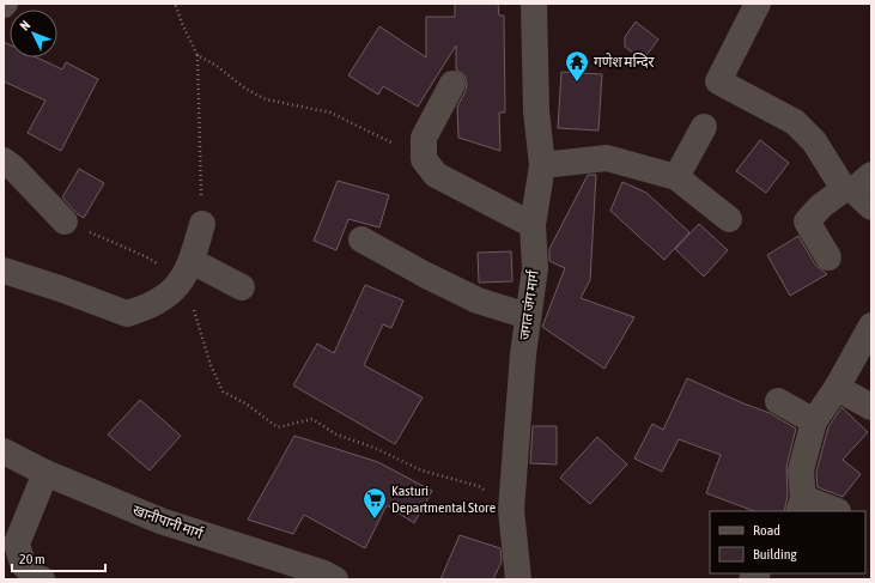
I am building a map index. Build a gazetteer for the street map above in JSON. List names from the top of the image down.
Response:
{
  "streets": {
    "street": ["जगत जंग मार्ग", "खानीपानी मार्ग"]
  },
  "places": {
    "temple": ["गणेश मन्दिर"],
    "supermarket": ["Kasturi Departmental Store"]
  },
  "legend": ["Road", "Building"],
  "scale_bar": "20 m",
  "north": "top left"
}
